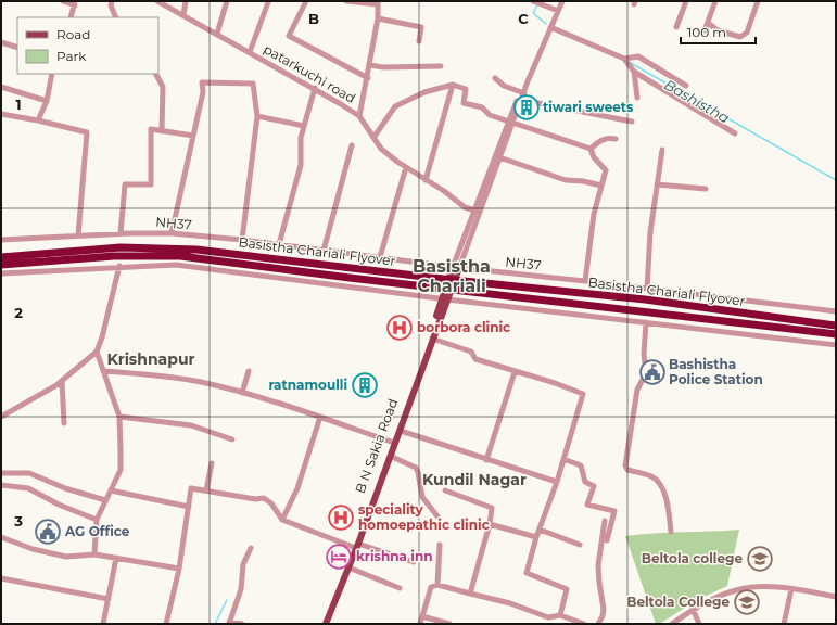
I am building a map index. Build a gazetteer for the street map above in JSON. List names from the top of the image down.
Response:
{
  "streets": {
    "highway": ["Basistha Chariali Flyover"],
    "main road": ["B N Sakia Road"],
    "street": ["patarkuchi road", "NH37"]
  },
  "districts": ["Basistha Chariali", "Krishnapur", "Kundil Nagar"],
  "water": ["Bashistha"],
  "places": {
    "building": ["tiwari sweets", "ratnamoulli"],
    "hospital": ["borbora clinic", "speciality homoepathic clinic"],
    "public building": ["Bashistha Police Station", "AG Office"],
    "hotel": ["krishna inn"],
    "school or university": ["Beltola college", "Beltola College"]
  },
  "legend": ["Road", "Park"],
  "scale_bar": "100 m",
  "grid": {
    "columns": ["B", "C"],
    "rows": ["1", "2", "3"]
  }
}
